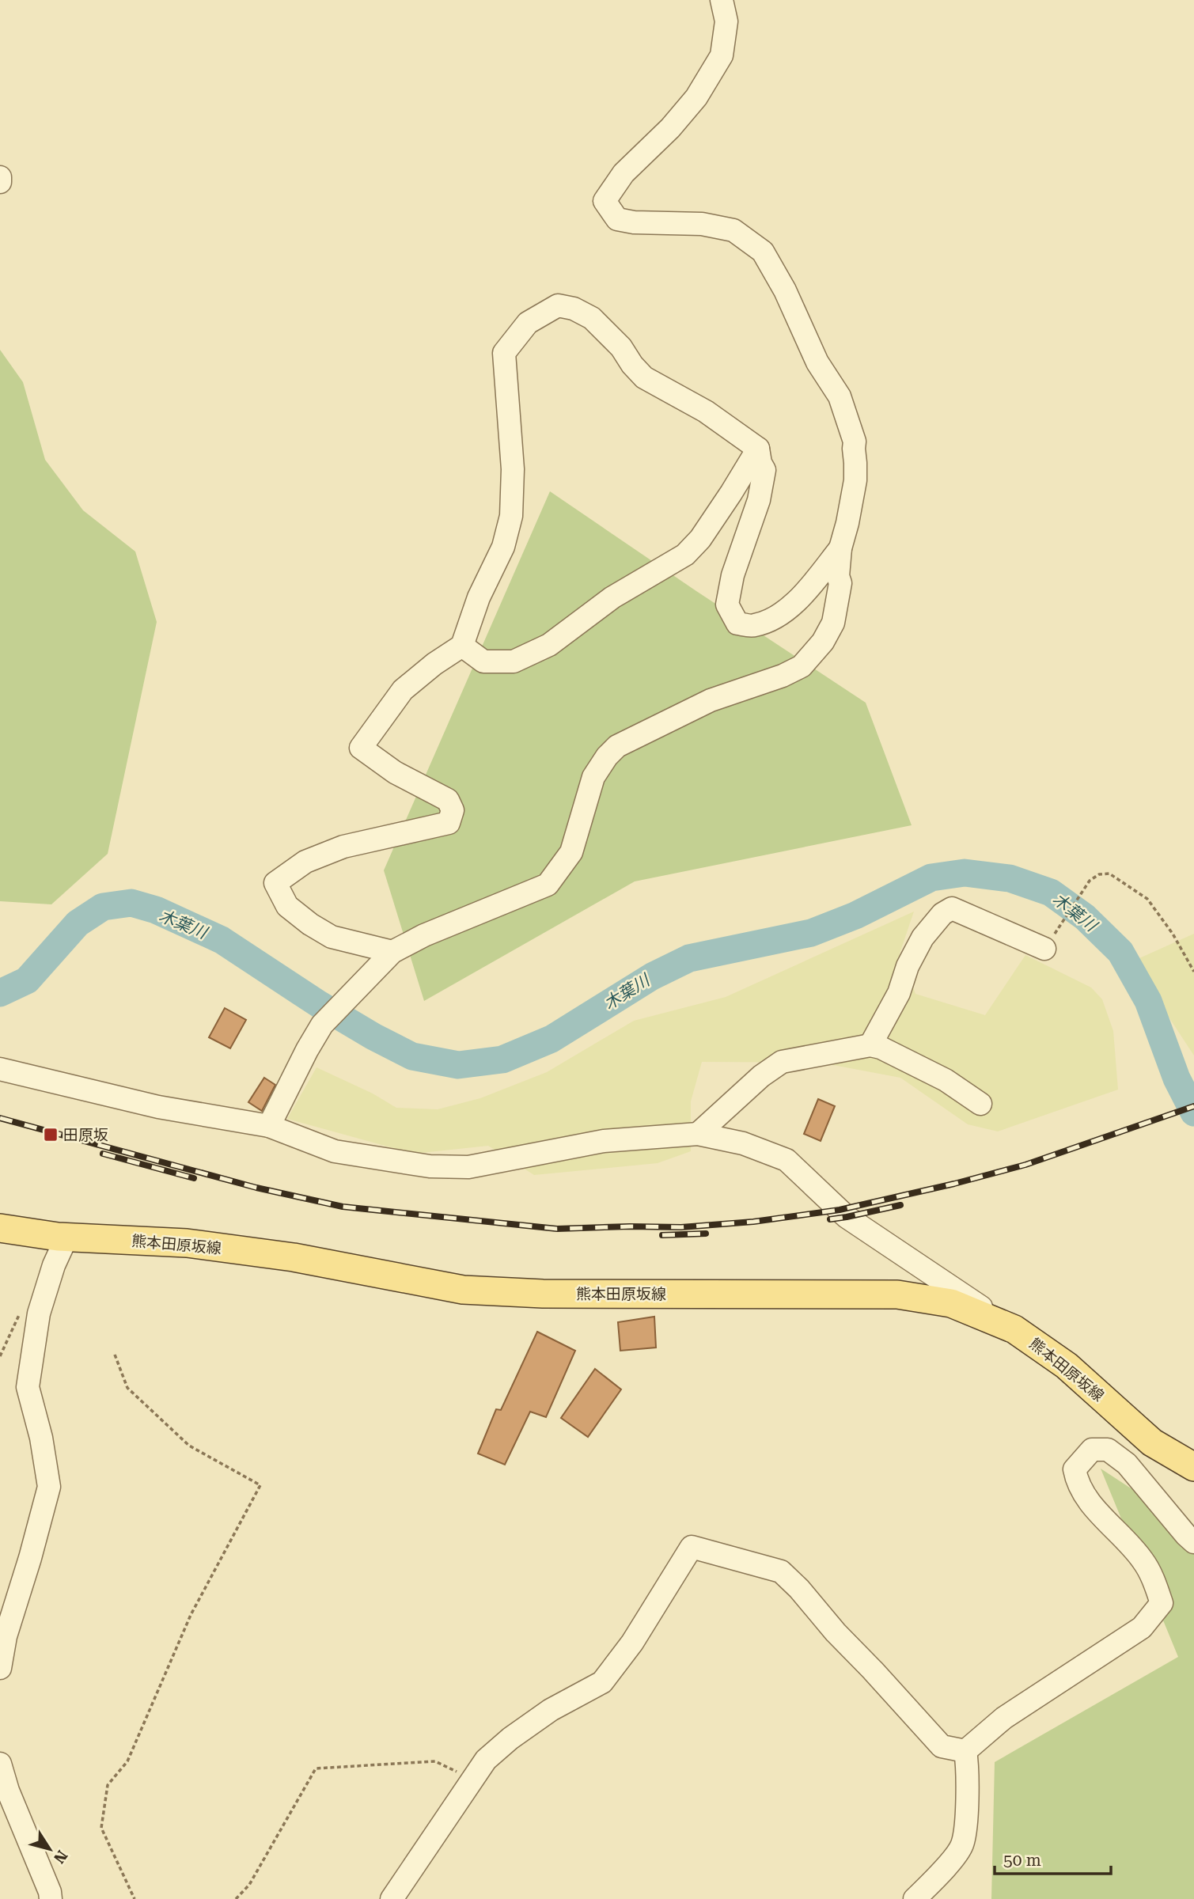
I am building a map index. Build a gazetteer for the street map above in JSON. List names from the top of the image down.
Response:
{
  "streets": {
    "main road": ["熊本田原坂線"]
  },
  "water": ["木葉川"],
  "places": {
    "transit": ["田原坂"]
  },
  "scale_bar": "50 m",
  "north": "bottom right"
}
